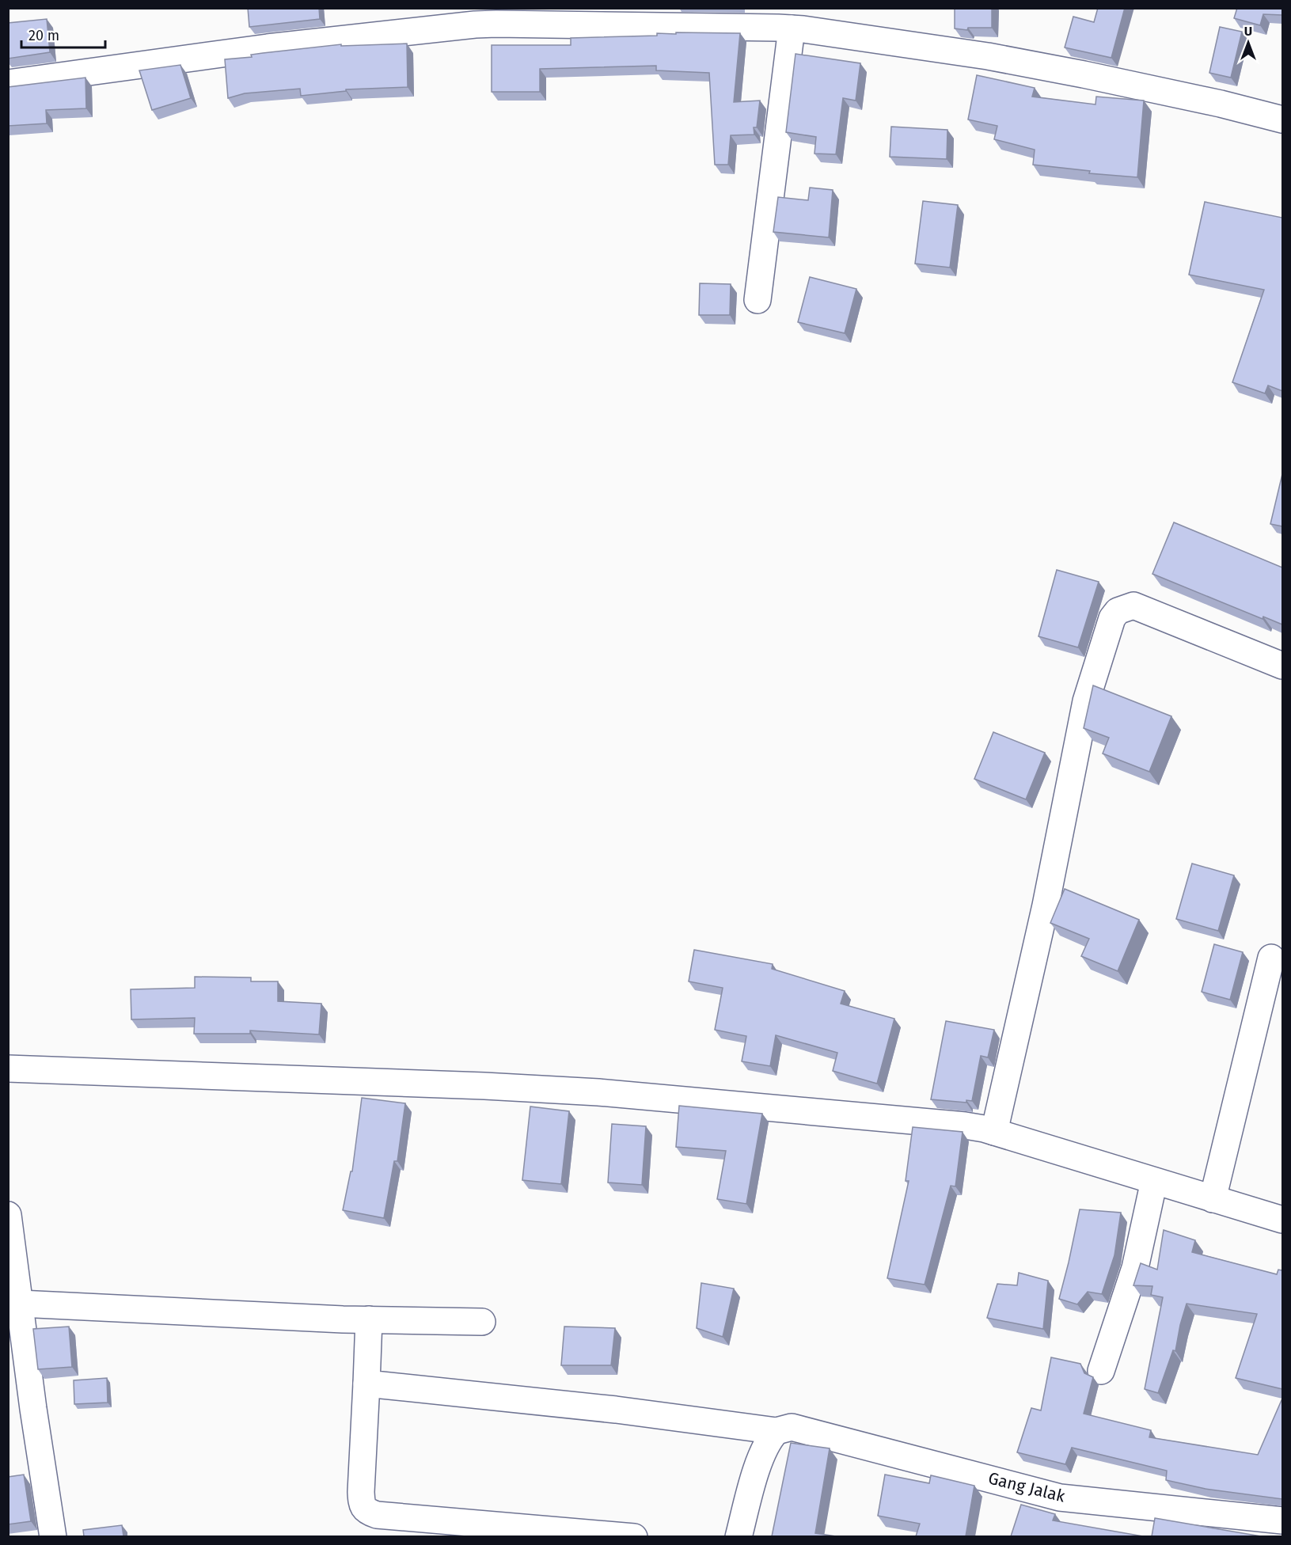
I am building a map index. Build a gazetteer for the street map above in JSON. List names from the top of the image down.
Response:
{
  "streets": {
    "street": ["Gang Jalak"]
  },
  "scale_bar": "20 m",
  "north": "top"
}
